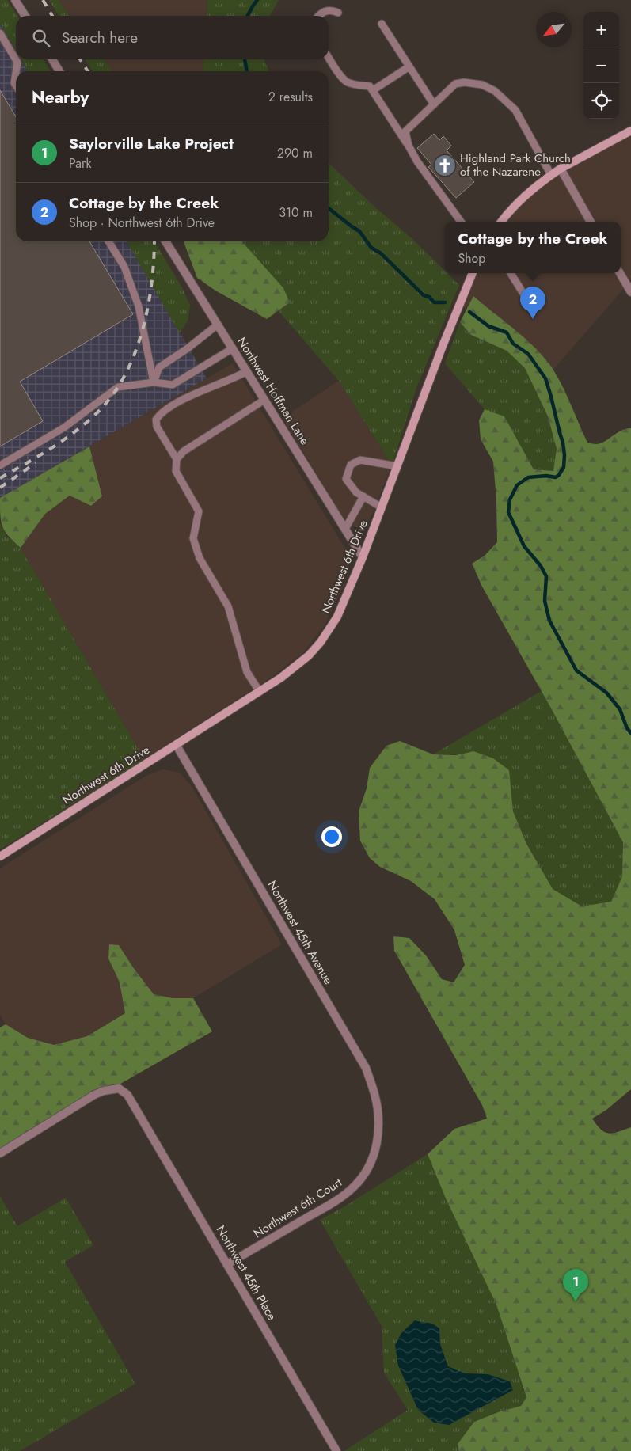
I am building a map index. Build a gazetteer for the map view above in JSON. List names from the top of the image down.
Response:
{
  "streets": {
    "main road": ["Northwest 6th Drive"],
    "street": [
      "Northwest Hoffman Lane",
      "Northwest 45th Avenue",
      "Northwest 6th Court",
      "Northwest 45th Place"
    ]
  },
  "crossings": [
    ["Northwest Hoffman Lane", "Northwest 6th Drive"],
    ["Northwest 6th Drive", "Northwest 45th Avenue"],
    ["Northwest 45th Avenue", "Northwest 6th Court"],
    ["Northwest 6th Court", "Northwest 45th Place"]
  ],
  "places": {
    "church": ["Highland Park Church of the Nazarene"]
  },
  "north": "bottom left",
  "page": {
    "map_buttons": ["+", "−"],
    "search": "Search here",
    "heading": ["Nearby", "2 results"],
    "list": [
      {
        "mark": "1",
        "name": "Saylorville Lake Project",
        "note": "Park",
        "value": "290 m"
      },
      {
        "mark": "2",
        "name": "Cottage by the Creek",
        "note": "Shop · Northwest 6th Drive",
        "value": "310 m"
      }
    ],
    "popup": ["Cottage by the Creek", "Shop"],
    "pins": ["2", "1"]
  }
}
